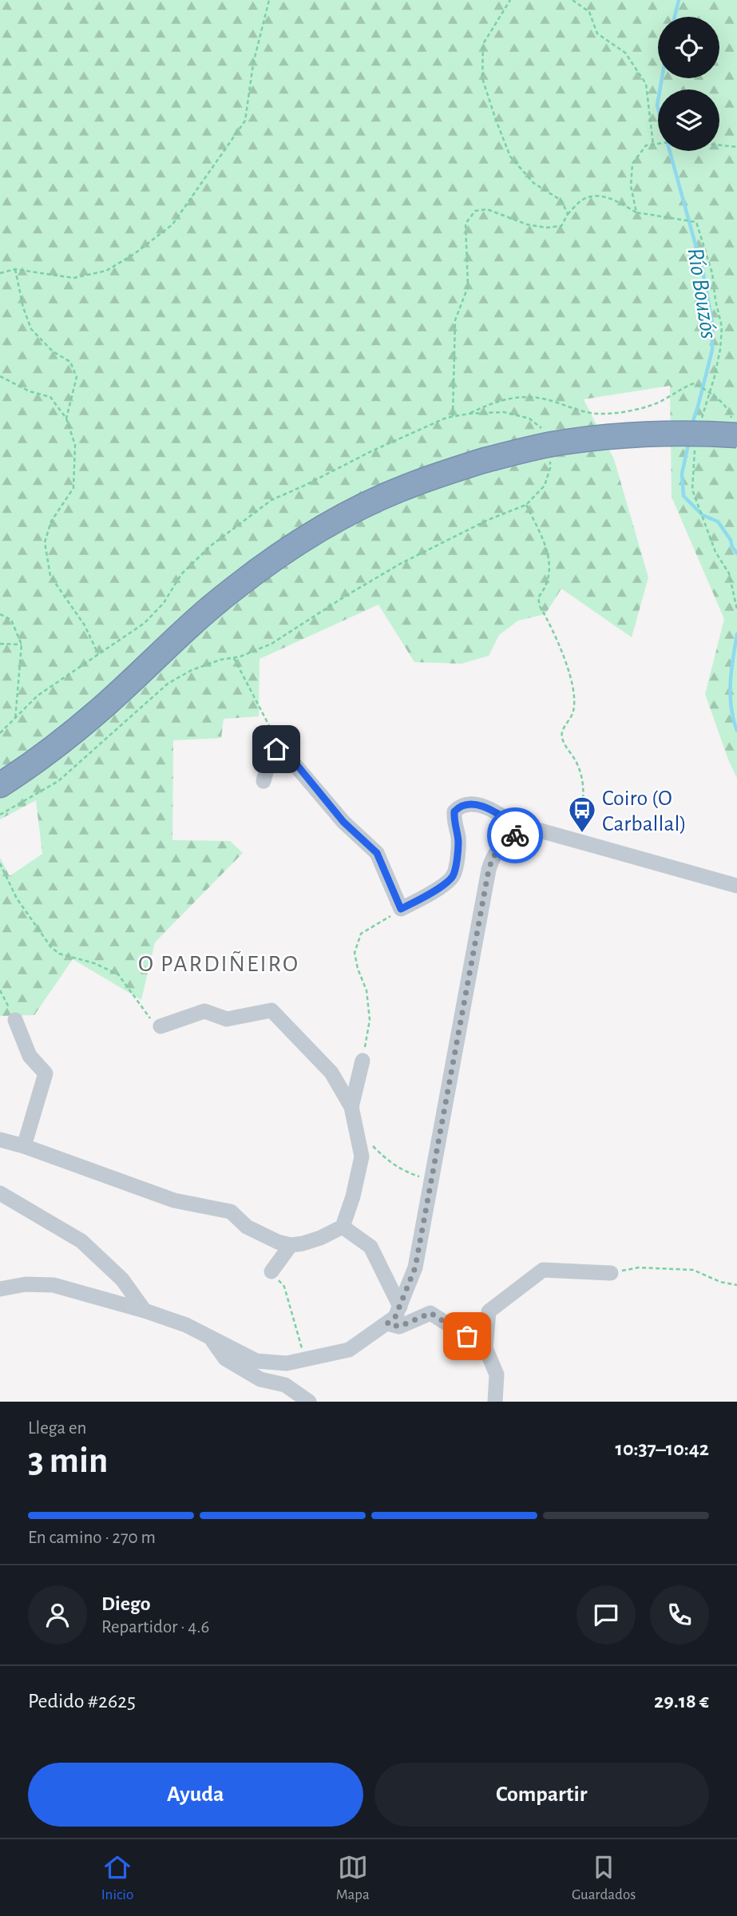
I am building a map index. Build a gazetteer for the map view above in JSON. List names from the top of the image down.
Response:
{
  "districts": ["O PARDIÑEIRO"],
  "water": ["Río Bouzós"],
  "places": {
    "bus stop": ["Coiro (O Carballal)"]
  },
  "page": {
    "heading": ["3 min", "Llega en", "10:37–10:42"],
    "panel": [
      "Diego",
      "Repartidor · 4.6",
      "Pedido #2625",
      "29.18 €"
    ],
    "bar": "En camino · 270 m",
    "buttons": ["Ayuda", "Compartir"],
    "tabs": ["Inicio", "Mapa", "Guardados"]
  }
}
